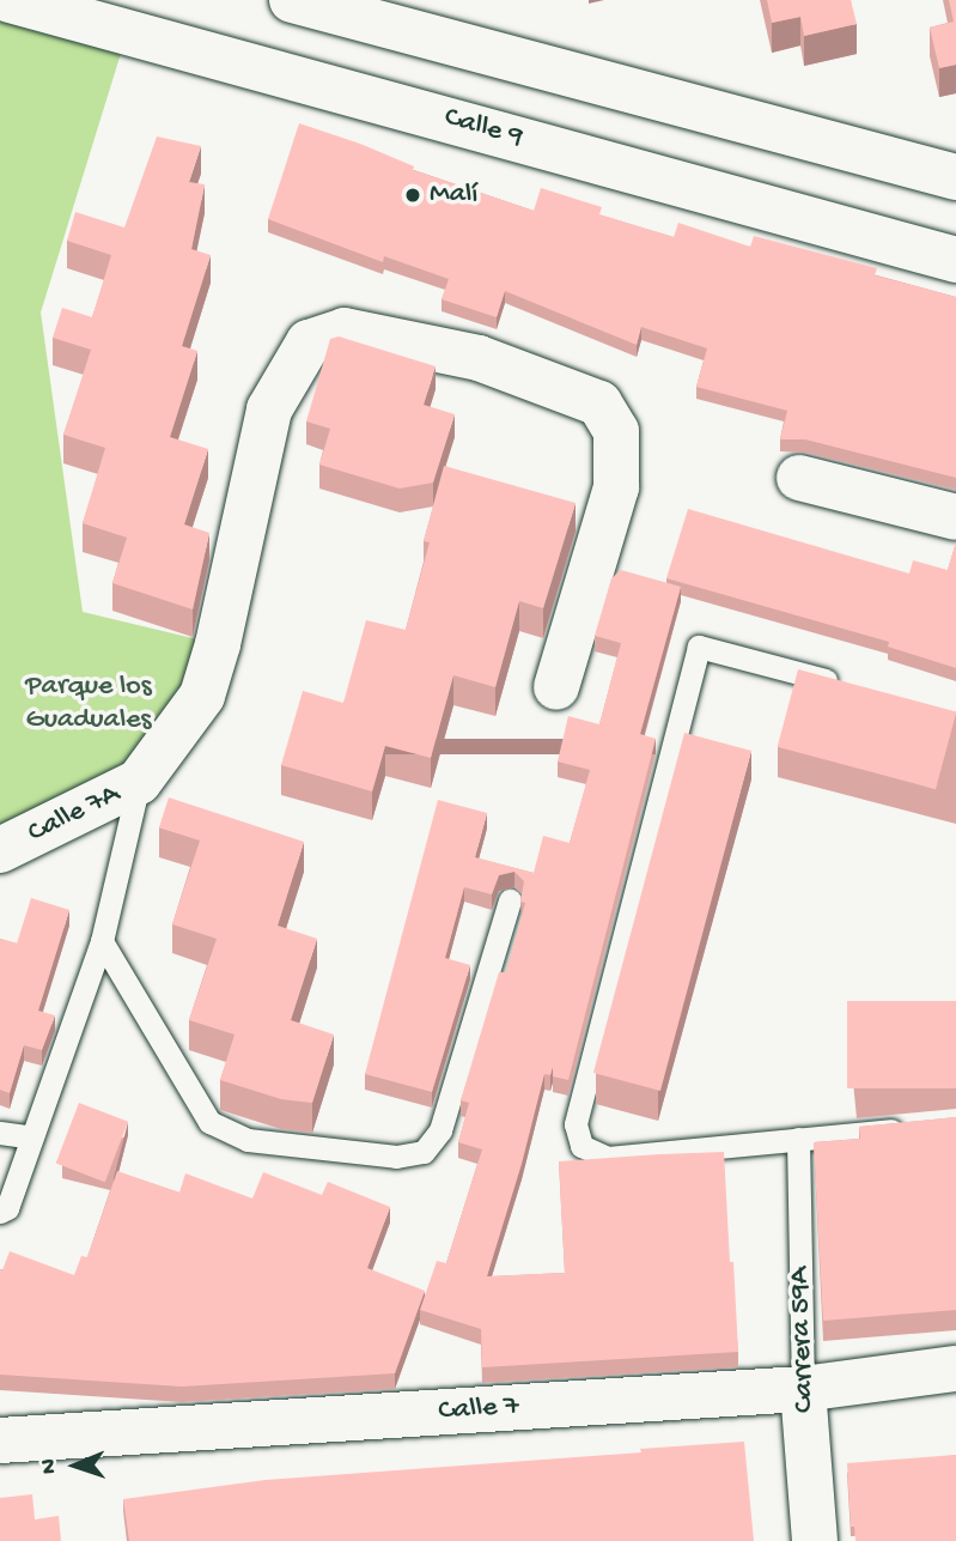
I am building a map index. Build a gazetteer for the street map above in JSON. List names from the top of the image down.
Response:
{
  "streets": {
    "street": [
      "Calle 9",
      "Calle 7A",
      "Carrera 59A",
      "Calle 7"
    ]
  },
  "crossings": [
    ["Carrera 59A", "Calle 7"]
  ],
  "parks": ["Parque los Guaduales"],
  "places": ["Malí"],
  "north": "left"
}
